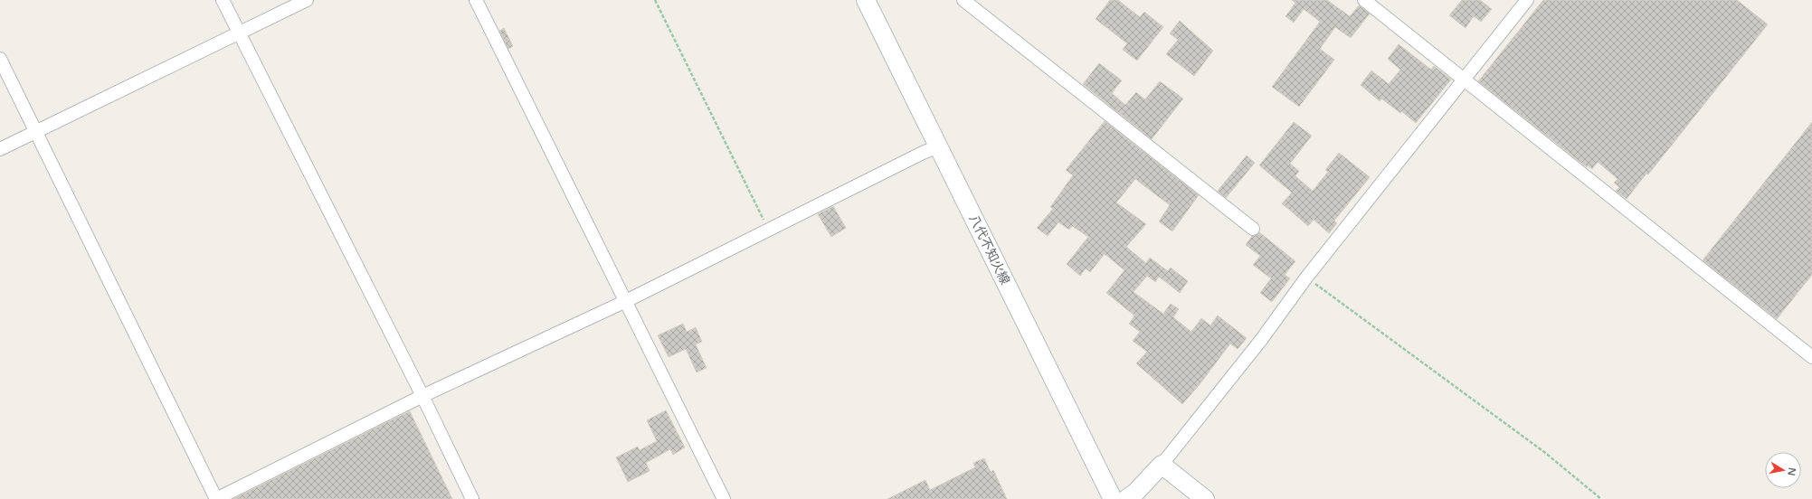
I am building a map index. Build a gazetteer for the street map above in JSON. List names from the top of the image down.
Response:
{
  "streets": {
    "main road": ["八代不知火線"]
  },
  "north": "right"
}
